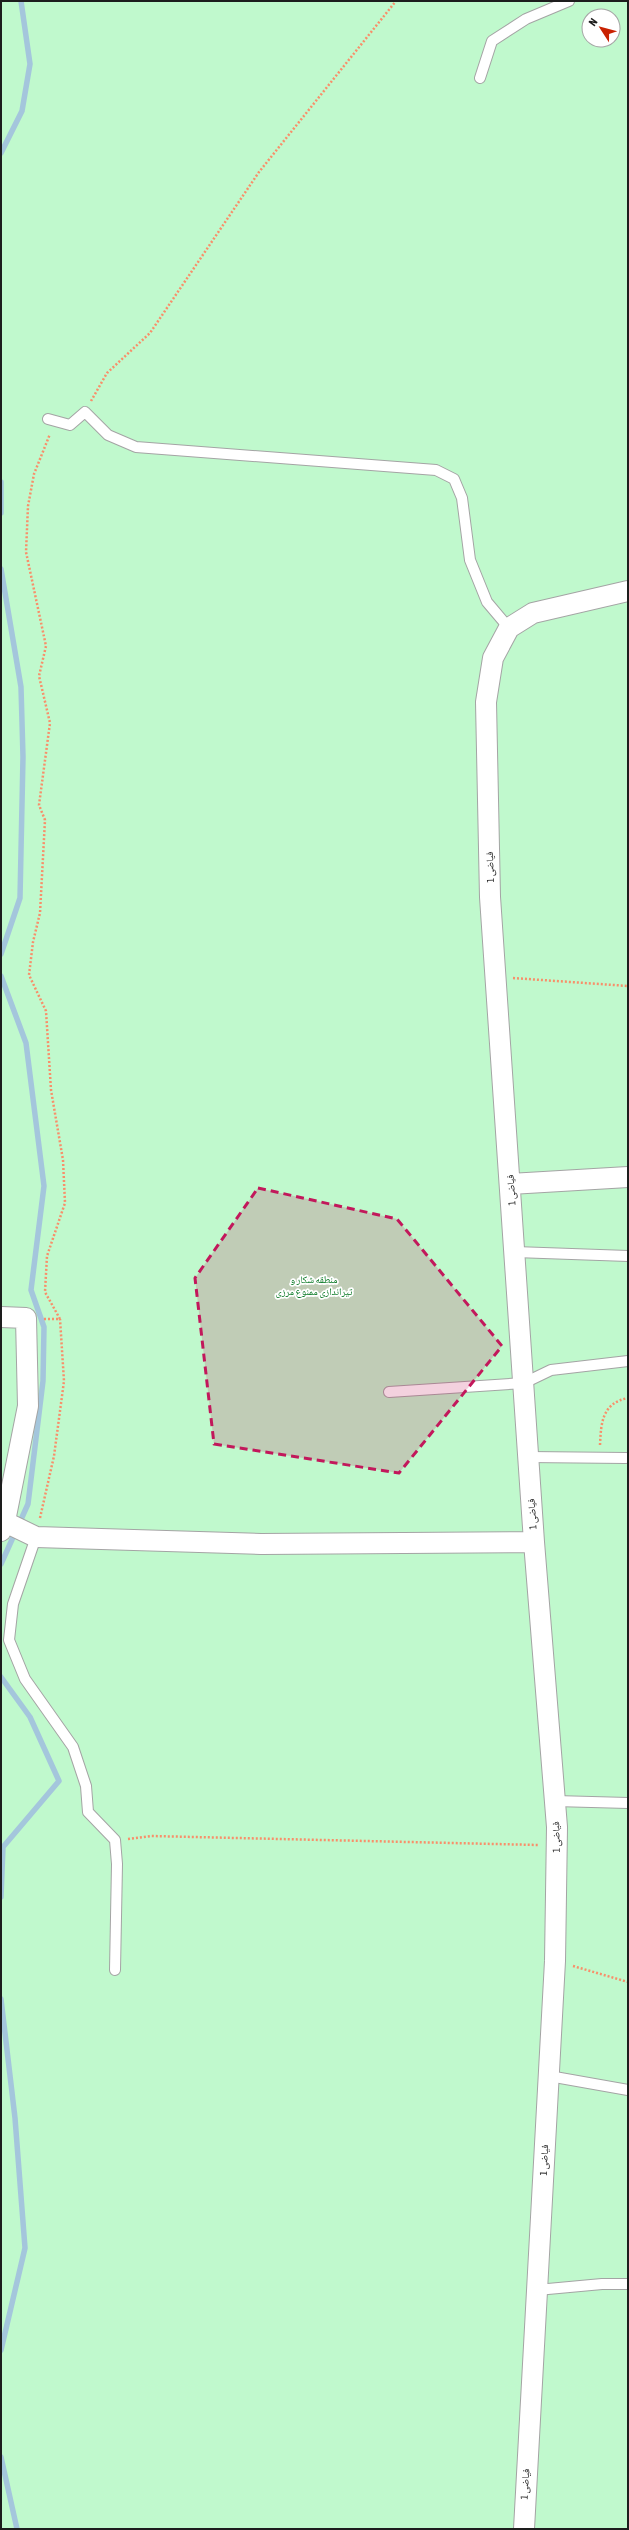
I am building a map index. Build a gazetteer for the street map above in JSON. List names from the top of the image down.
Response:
{
  "streets": {
    "street": ["فیاضی 1"]
  },
  "parks": ["منطقه شکار و تیراندازی ممنوع مرزی"],
  "north": "top left"
}
